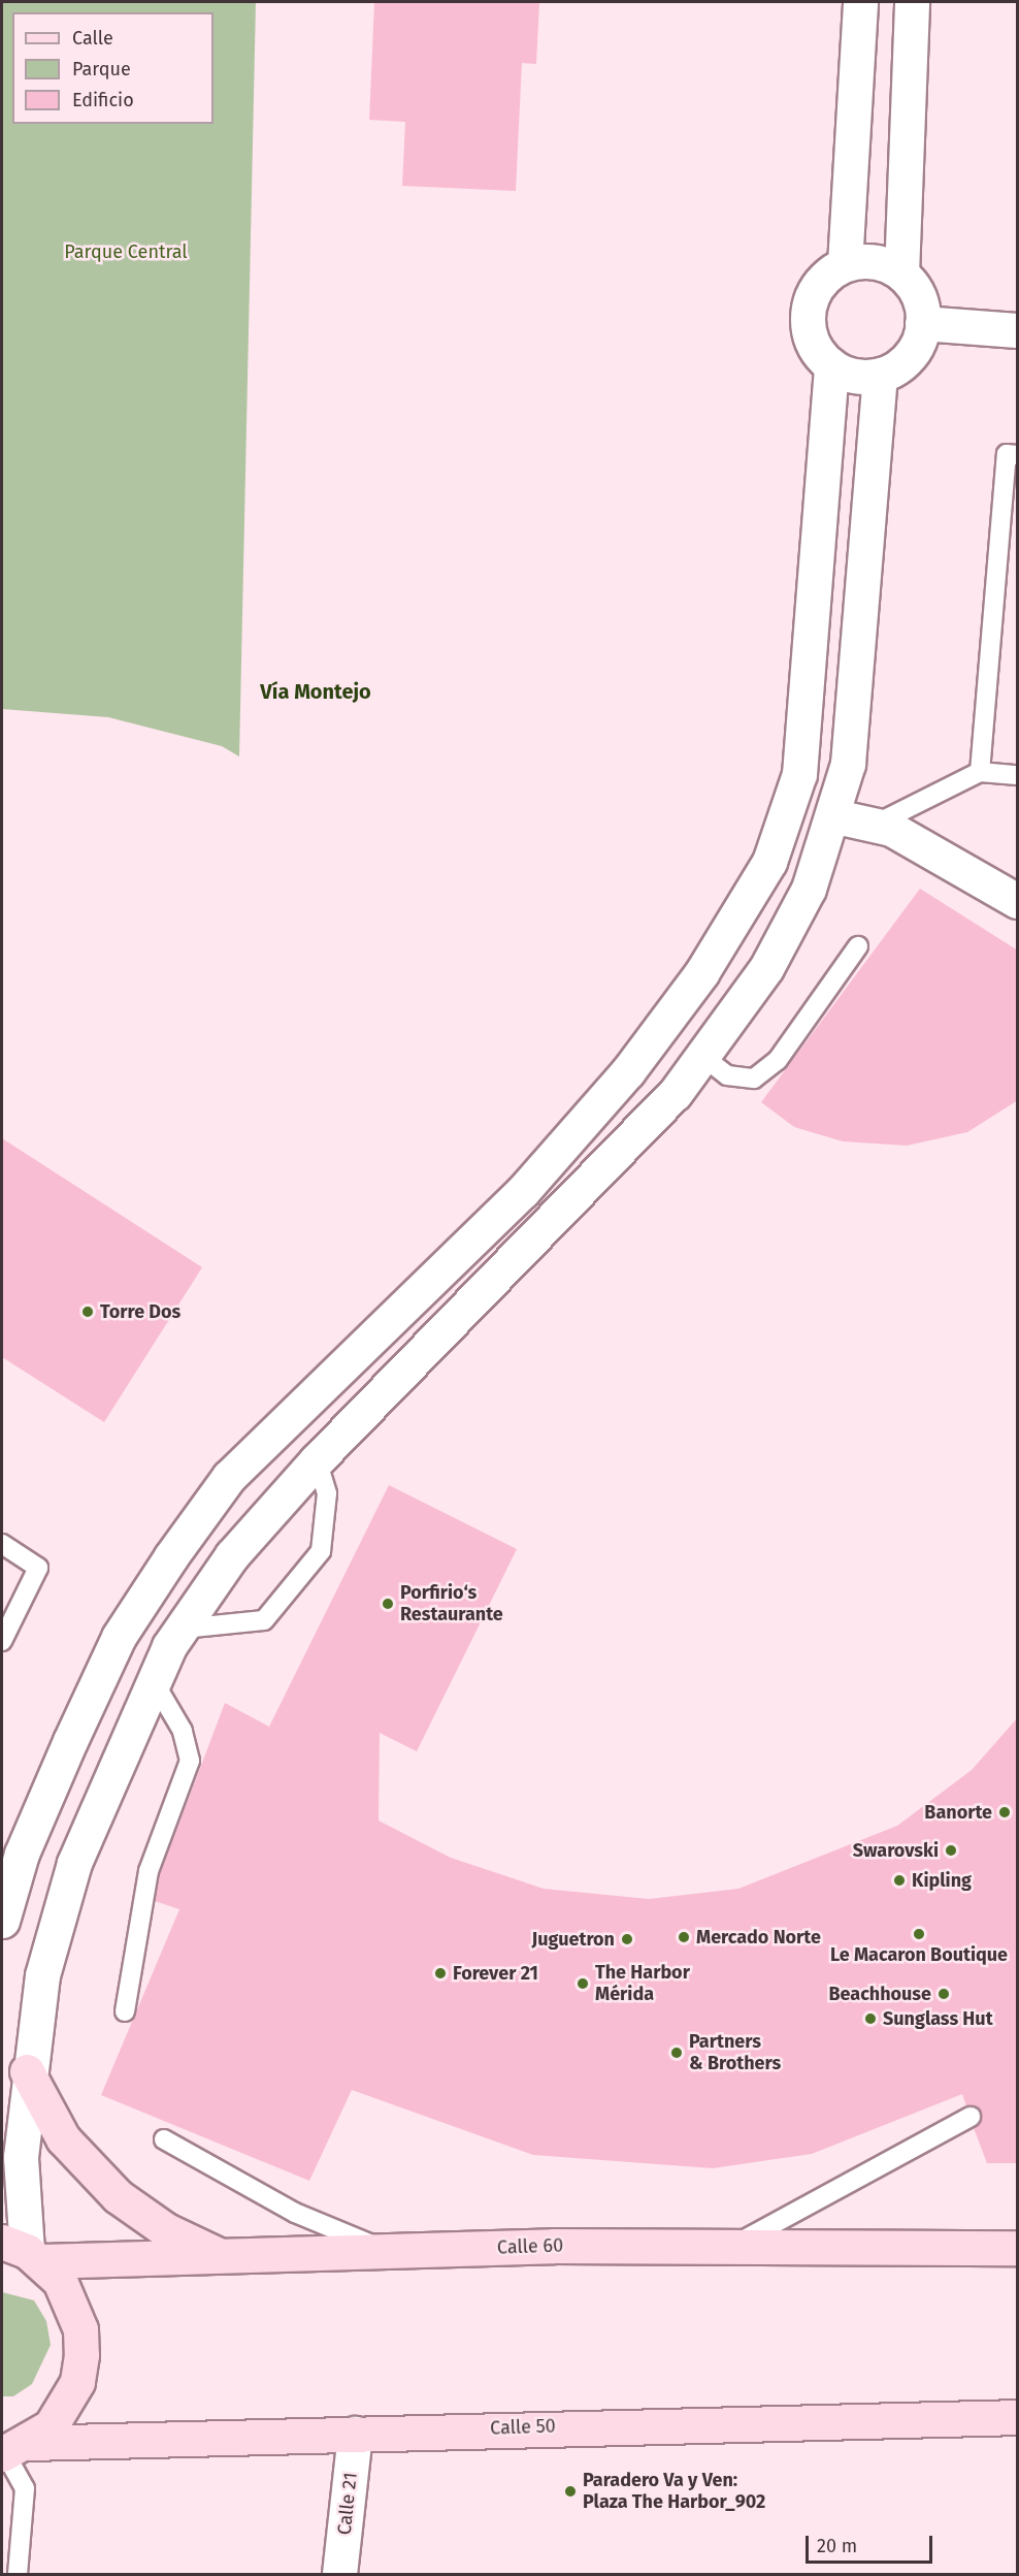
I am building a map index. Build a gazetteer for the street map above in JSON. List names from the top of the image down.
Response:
{
  "streets": {
    "main road": ["Calle 60", "Calle 50"],
    "street": ["Calle 21"]
  },
  "crossings": [
    ["Calle 50", "Calle 21"]
  ],
  "districts": ["Vía Montejo"],
  "parks": ["Parque Central"],
  "places": [
    "Torre Dos",
    "Porfirio‘s Restaurante",
    "Banorte",
    "Swarovski",
    "Kipling",
    "Le Macaron Boutique",
    "Mercado Norte",
    "Juguetron",
    "Forever 21",
    "The Harbor Mérida",
    "Beachhouse",
    "Sunglass Hut",
    "Partners & Brothers",
    "Paradero Va y Ven: Plaza The Harbor_902"
  ],
  "legend": ["Calle", "Parque", "Edificio"],
  "scale_bar": "20 m"
}
